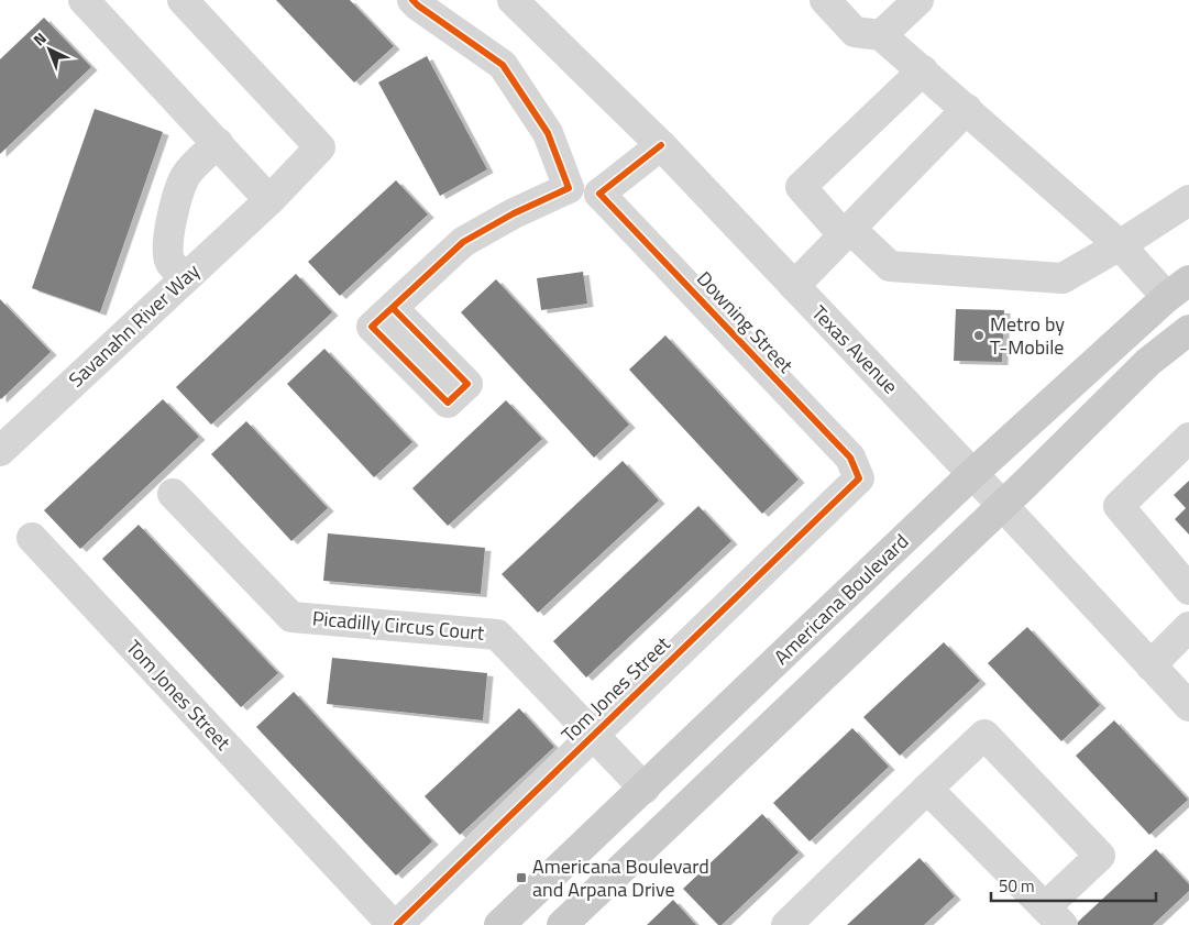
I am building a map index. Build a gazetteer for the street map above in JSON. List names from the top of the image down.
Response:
{
  "streets": {
    "main road": ["Americana Boulevard"],
    "street": [
      "Downing Street",
      "Savanahn River Way",
      "Texas Avenue",
      "Picadilly Circus Court",
      "Tom Jones Street"
    ]
  },
  "crossings": [
    ["Downing Street", "Tom Jones Street"],
    ["Texas Avenue", "Americana Boulevard"],
    ["Americana Boulevard", "Picadilly Circus Court"],
    ["Picadilly Circus Court", "Tom Jones Street"]
  ],
  "places": {
    "other": ["Metro by T-Mobile"],
    "transit": ["Americana Boulevard and Arpana Drive"]
  },
  "scale_bar": "50 m",
  "north": "top left"
}
